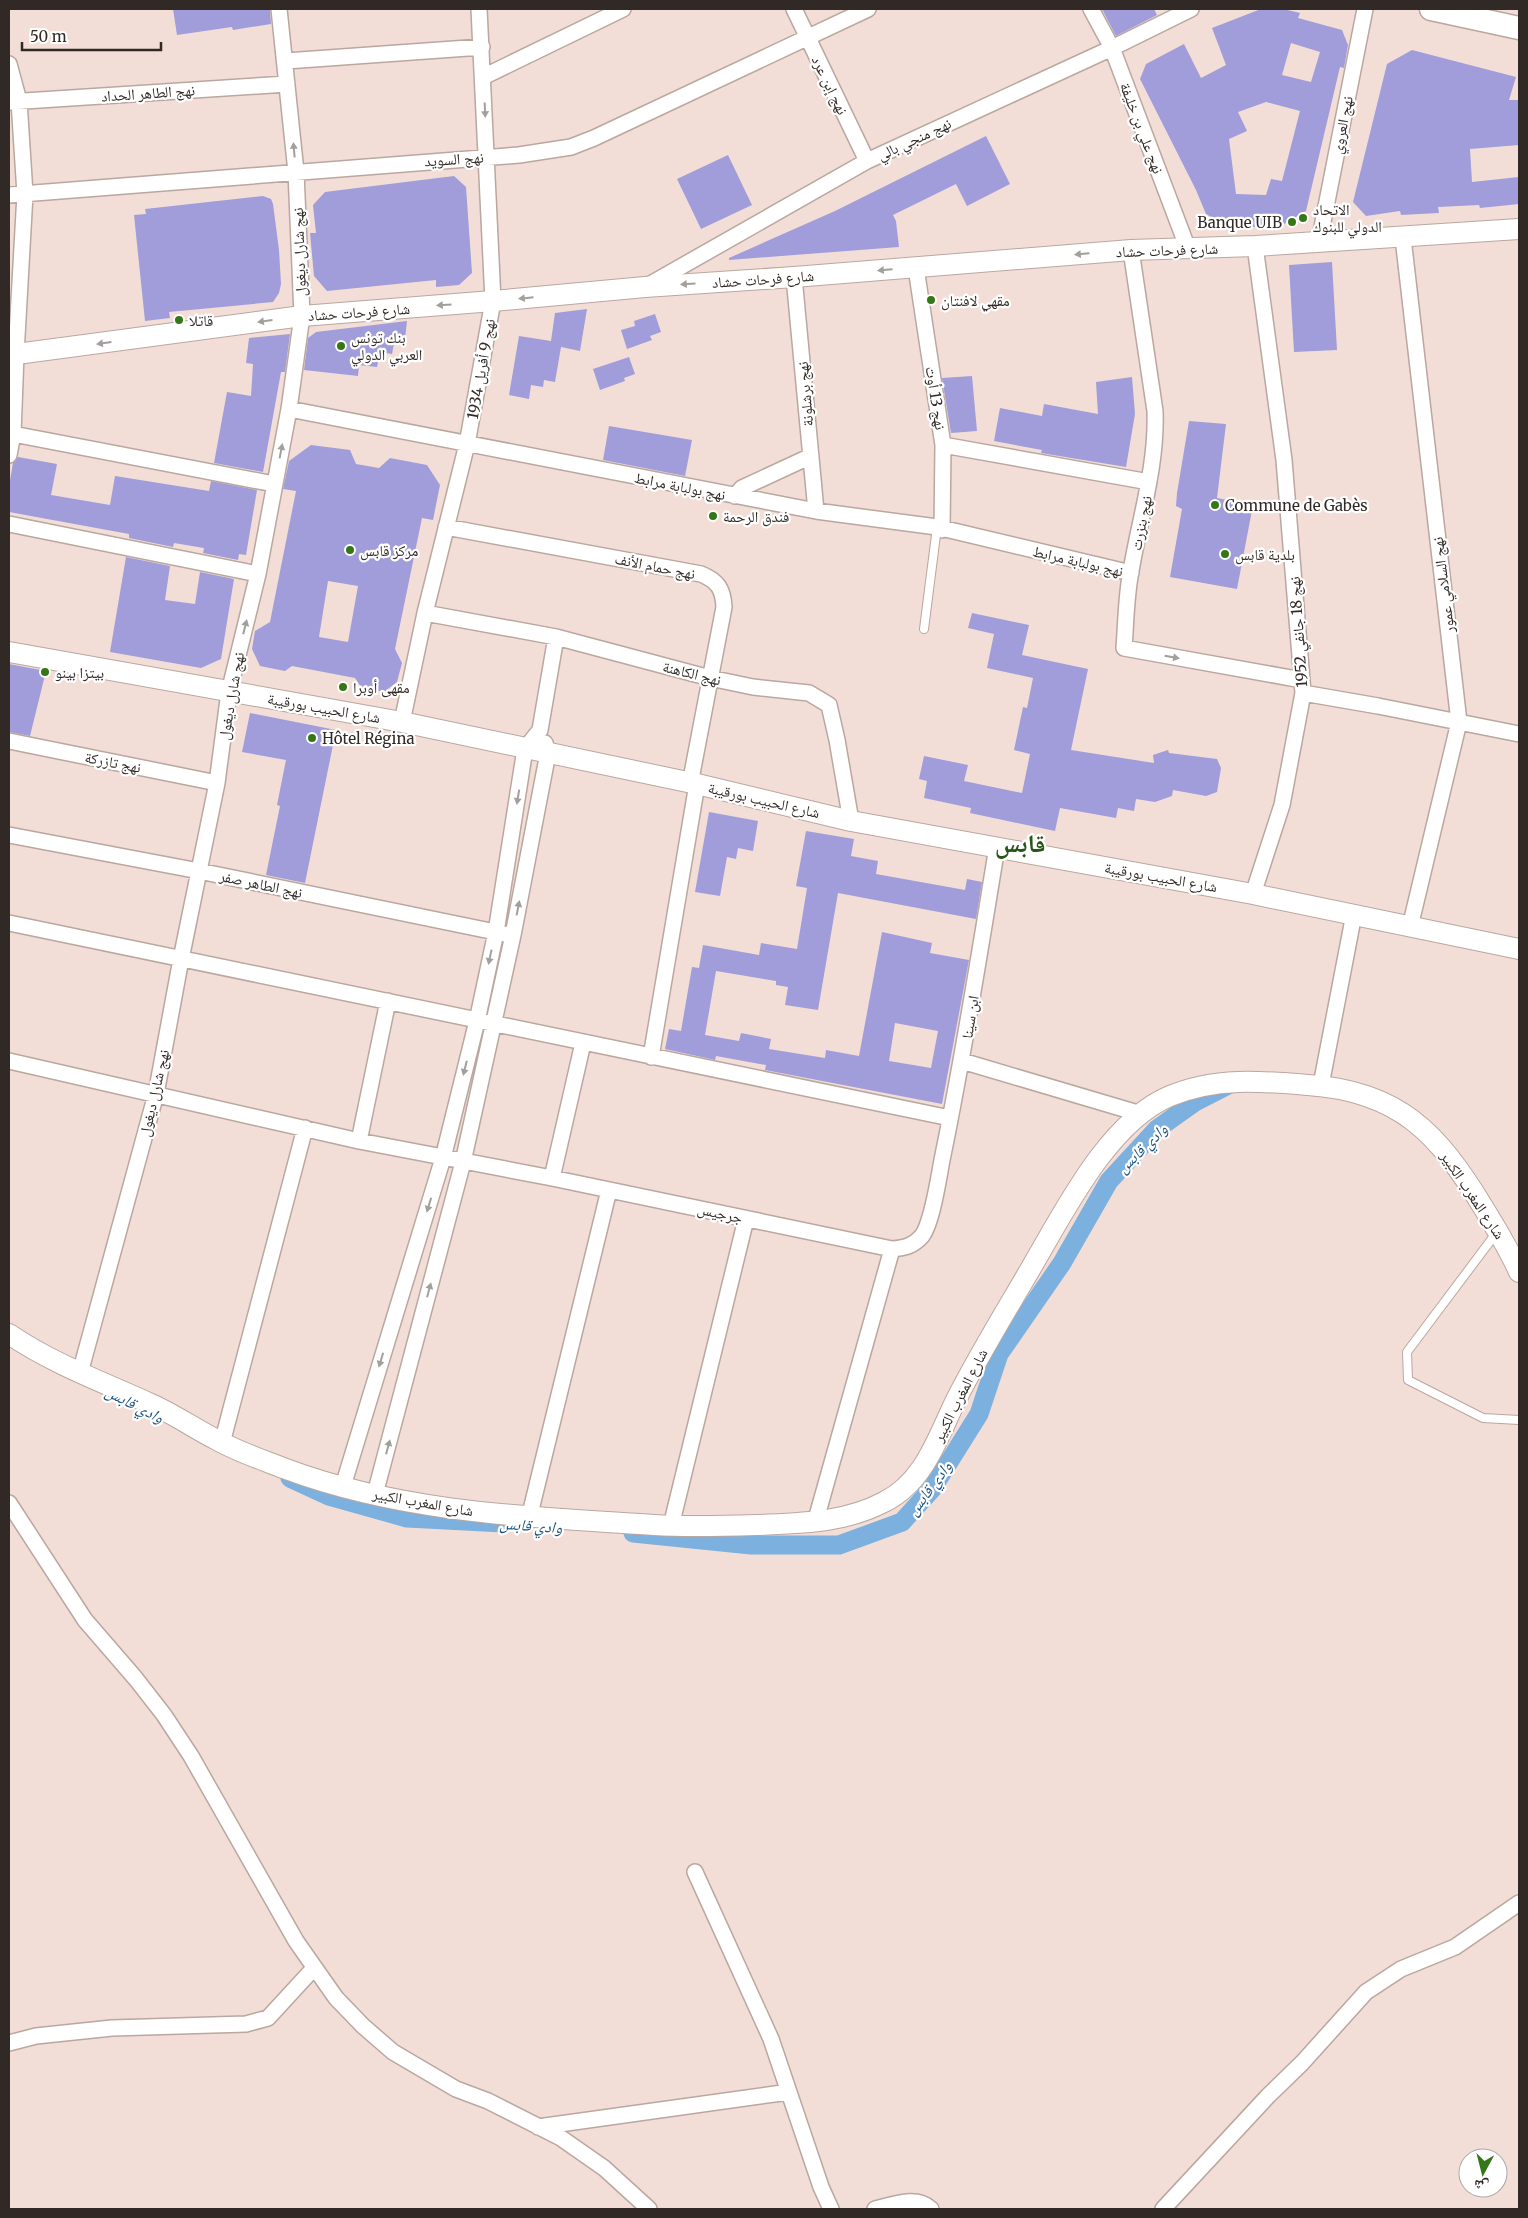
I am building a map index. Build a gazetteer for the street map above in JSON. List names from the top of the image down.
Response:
{
  "streets": {
    "street": [
      "نهج إبن عرد",
      "نهج الطاهر الحداد",
      "نهج العروي",
      "نهج علي بن خليفة",
      "نهج منجي بالي",
      "نهج السويد",
      "شارع فرحات حشاد",
      "نهج شارل ديغول",
      "نهج 9 أفريل 1934",
      "نهج برشلونة",
      "نهج 13 أوت",
      "نهج بولبابة مرابط",
      "نهج بنزرت",
      "نهج حمام الأنف",
      "نهج السلامي عمور",
      "نهج 18 جانفي 1952",
      "نهج الكاهنة",
      "شارع الحبيب بورقيبة",
      "نهج تازركة",
      "نهج الطاهر صفر",
      "ابن سينا",
      "شارع المغرب الكبير",
      "جرجيس"
    ]
  },
  "crossings": [
    ["نهج إبن عرد", "نهج منجي بالي"],
    ["نهج إبن عرد", "نهج السويد"],
    ["نهج الطاهر الحداد", "نهج شارل ديغول"],
    ["نهج العروي", "شارع فرحات حشاد"],
    ["نهج علي بن خليفة", "نهج منجي بالي"],
    ["نهج علي بن خليفة", "شارع فرحات حشاد"],
    ["نهج منجي بالي", "شارع فرحات حشاد"],
    ["نهج السويد", "نهج شارل ديغول"],
    ["نهج السويد", "نهج 9 أفريل 1934"],
    ["شارع فرحات حشاد", "نهج شارل ديغول"],
    ["شارع فرحات حشاد", "نهج 9 أفريل 1934"],
    ["شارع فرحات حشاد", "نهج برشلونة"],
    ["شارع فرحات حشاد", "نهج 13 أوت"],
    ["شارع فرحات حشاد", "نهج بنزرت"],
    ["شارع فرحات حشاد", "نهج السلامي عمور"],
    ["شارع فرحات حشاد", "نهج 18 جانفي 1952"],
    ["نهج شارل ديغول", "نهج بولبابة مرابط"],
    ["نهج شارل ديغول", "شارع الحبيب بورقيبة"],
    ["نهج شارل ديغول", "نهج تازركة"],
    ["نهج شارل ديغول", "نهج الطاهر صفر"],
    ["نهج شارل ديغول", "شارع المغرب الكبير"],
    ["نهج شارل ديغول", "جرجيس"],
    ["نهج 9 أفريل 1934", "نهج بولبابة مرابط"],
    ["نهج 9 أفريل 1934", "نهج حمام الأنف"],
    ["نهج 9 أفريل 1934", "نهج الكاهنة"],
    ["نهج 9 أفريل 1934", "شارع الحبيب بورقيبة"],
    ["نهج برشلونة", "نهج بولبابة مرابط"],
    ["نهج 13 أوت", "نهج بولبابة مرابط"],
    ["نهج بولبابة مرابط", "نهج بنزرت"],
    ["نهج بنزرت", "نهج السلامي عمور"],
    ["نهج بنزرت", "نهج 18 جانفي 1952"],
    ["نهج حمام الأنف", "نهج الكاهنة"],
    ["نهج حمام الأنف", "شارع الحبيب بورقيبة"],
    ["نهج السلامي عمور", "شارع الحبيب بورقيبة"],
    ["نهج 18 جانفي 1952", "شارع الحبيب بورقيبة"],
    ["نهج الكاهنة", "شارع الحبيب بورقيبة"],
    ["شارع الحبيب بورقيبة", "ابن سينا"],
    ["ابن سينا", "جرجيس"]
  ],
  "one_way": ["شارع فرحات حشاد"],
  "districts": ["قابس"],
  "water": ["وادي قابس"],
  "places": [
    "الاتحاد الدولي للبنوك",
    "Banque UIB",
    "مقهي لافنتان",
    "قاتلا",
    "بنك تونس العربي الدولي",
    "Commune de Gabès",
    "فندق الرحمة",
    "مركز قابس",
    "بلدية قابس",
    "بيتزا بينو",
    "مقهى أوبرا",
    "Hôtel Régina"
  ],
  "scale_bar": "50 m",
  "north": "bottom"
}
